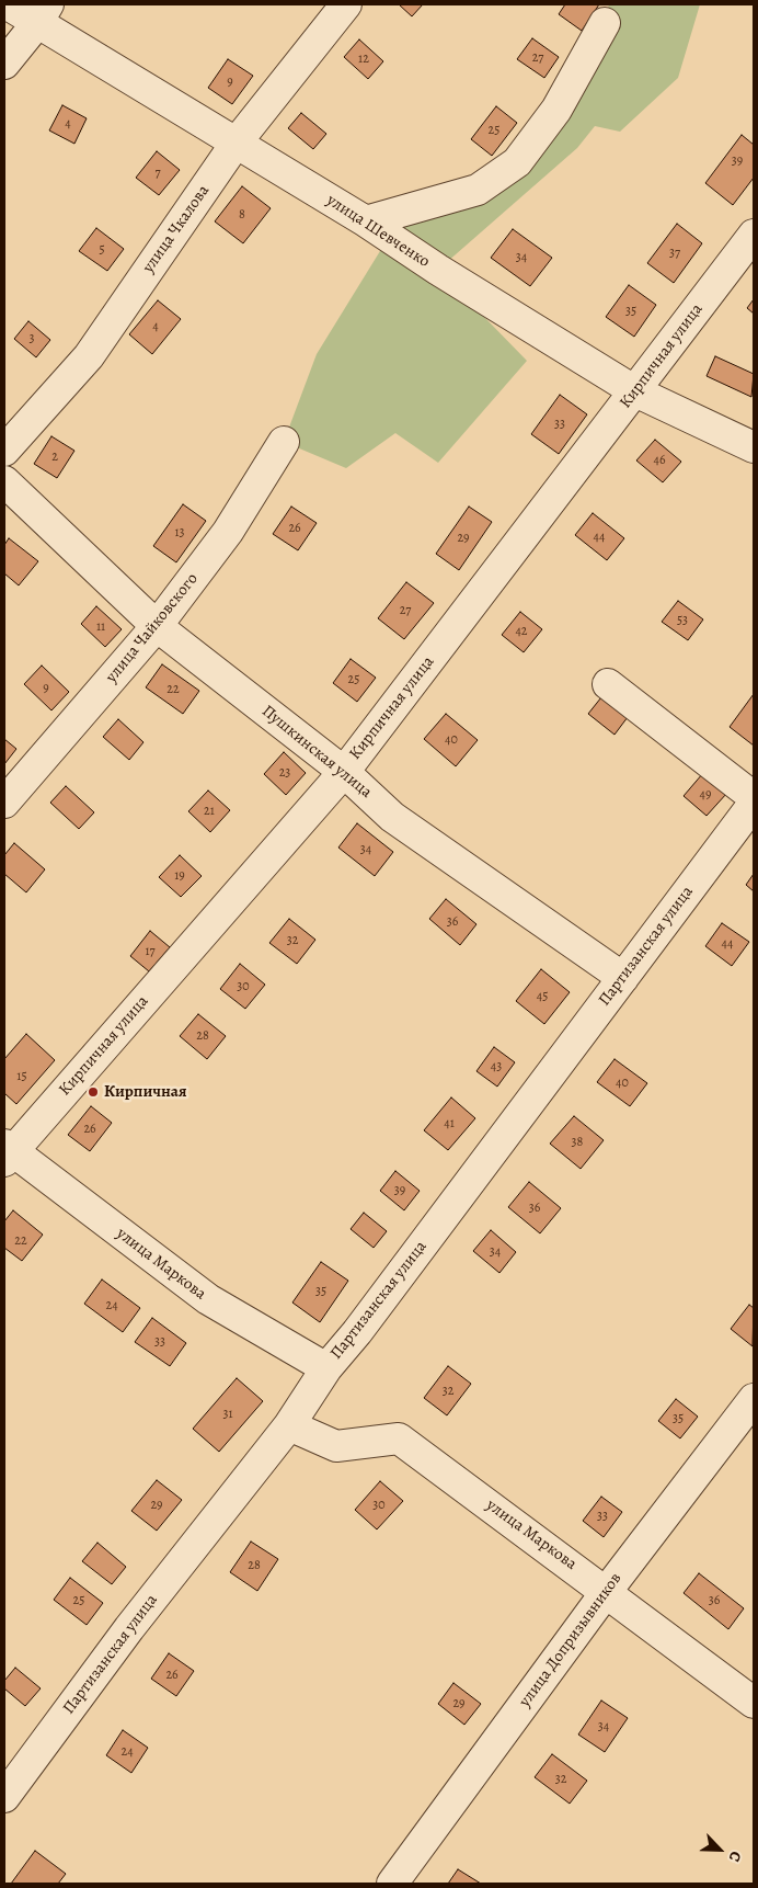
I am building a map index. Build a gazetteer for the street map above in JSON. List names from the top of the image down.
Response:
{
  "streets": {
    "street": [
      "улица Чкалова",
      "улица Шевченко",
      "Кирпичная улица",
      "улица Чайковского",
      "Пушкинская улица",
      "Партизанская улица",
      "улица Маркова",
      "улица Допризывников"
    ]
  },
  "crossings": [
    ["улица Чкалова", "улица Шевченко"],
    ["улица Шевченко", "Кирпичная улица"],
    ["Кирпичная улица", "Пушкинская улица"],
    ["Кирпичная улица", "улица Маркова"],
    ["улица Чайковского", "Пушкинская улица"],
    ["Пушкинская улица", "Партизанская улица"],
    ["Партизанская улица", "улица Маркова"],
    ["улица Маркова", "улица Допризывников"]
  ],
  "places": ["Кирпичная"],
  "house_numbers": [
    "27",
    "12",
    "9",
    "4",
    "25",
    "39",
    "7",
    "8",
    "5",
    "37",
    "34",
    "35",
    "4",
    "3",
    "33",
    "2",
    "46",
    "26",
    "13",
    "44",
    "29",
    "27",
    "53",
    "11",
    "42",
    "25",
    "9",
    "22",
    "40",
    "23",
    "49",
    "21",
    "34",
    "19",
    "36",
    "32",
    "44",
    "17",
    "30",
    "45",
    "28",
    "43",
    "15",
    "40",
    "41",
    "26",
    "38",
    "39",
    "36",
    "22",
    "34",
    "35",
    "24",
    "33",
    "32",
    "31",
    "35",
    "29",
    "30",
    "33",
    "28",
    "25",
    "36",
    "26",
    "29",
    "34",
    "24",
    "32"
  ],
  "north": "bottom right"
}
